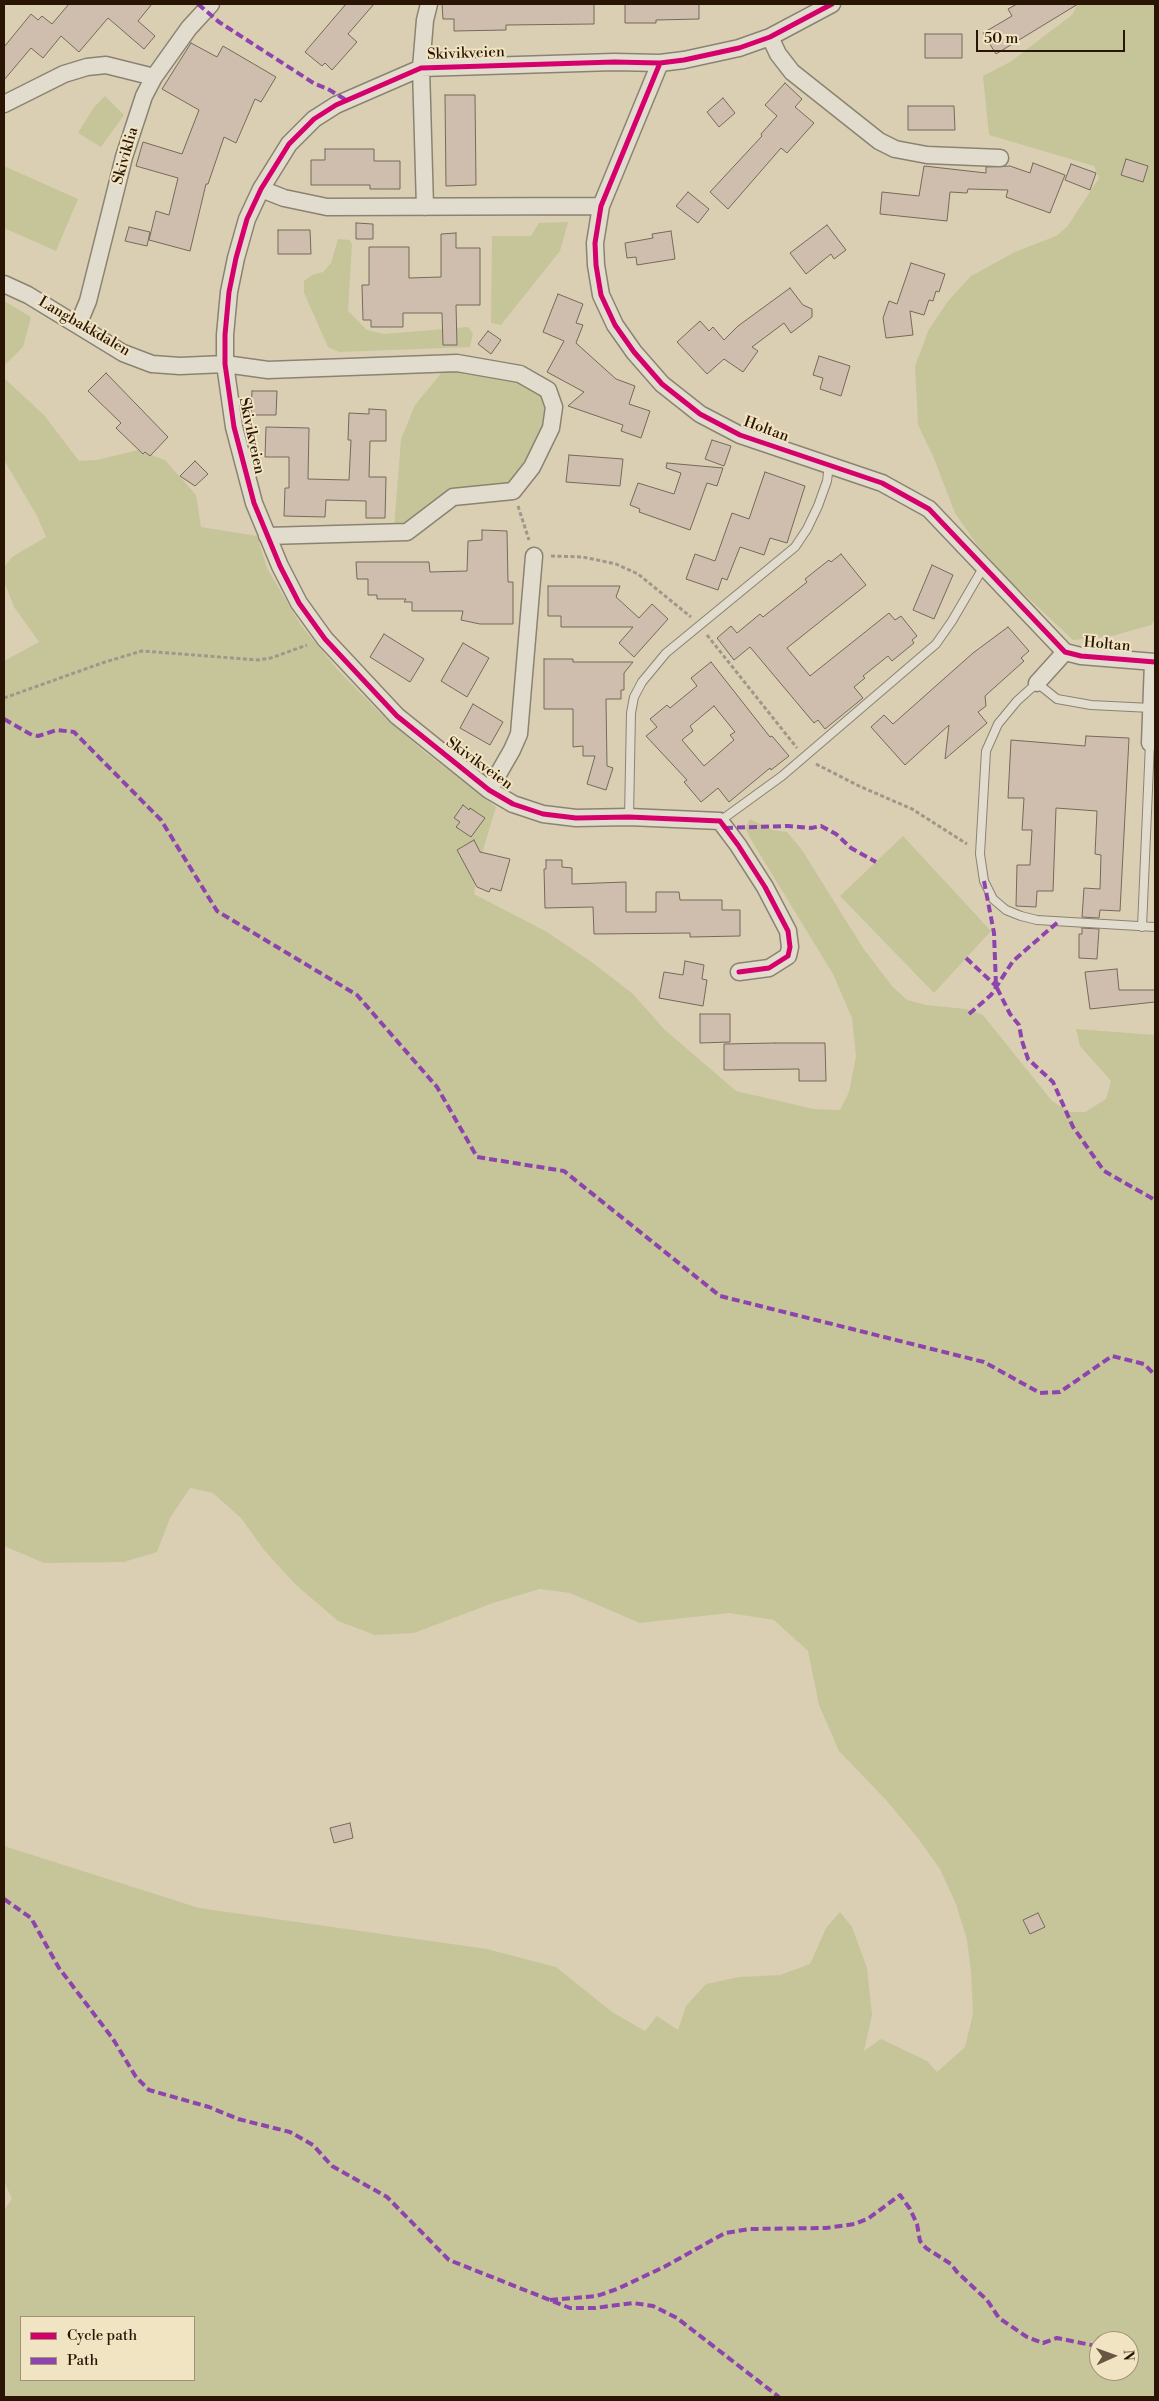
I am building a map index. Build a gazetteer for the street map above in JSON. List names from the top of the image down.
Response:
{
  "streets": {
    "street": [
      "Skivikveien",
      "Skiviklia",
      "Langbakkdalen",
      "Holtan"
    ]
  },
  "crossings": [
    ["Skivikveien", "Langbakkdalen"],
    ["Skivikveien", "Holtan"],
    ["Skiviklia", "Langbakkdalen"]
  ],
  "legend": ["Cycle path", "Path"],
  "scale_bar": "50 m",
  "north": "right"
}
